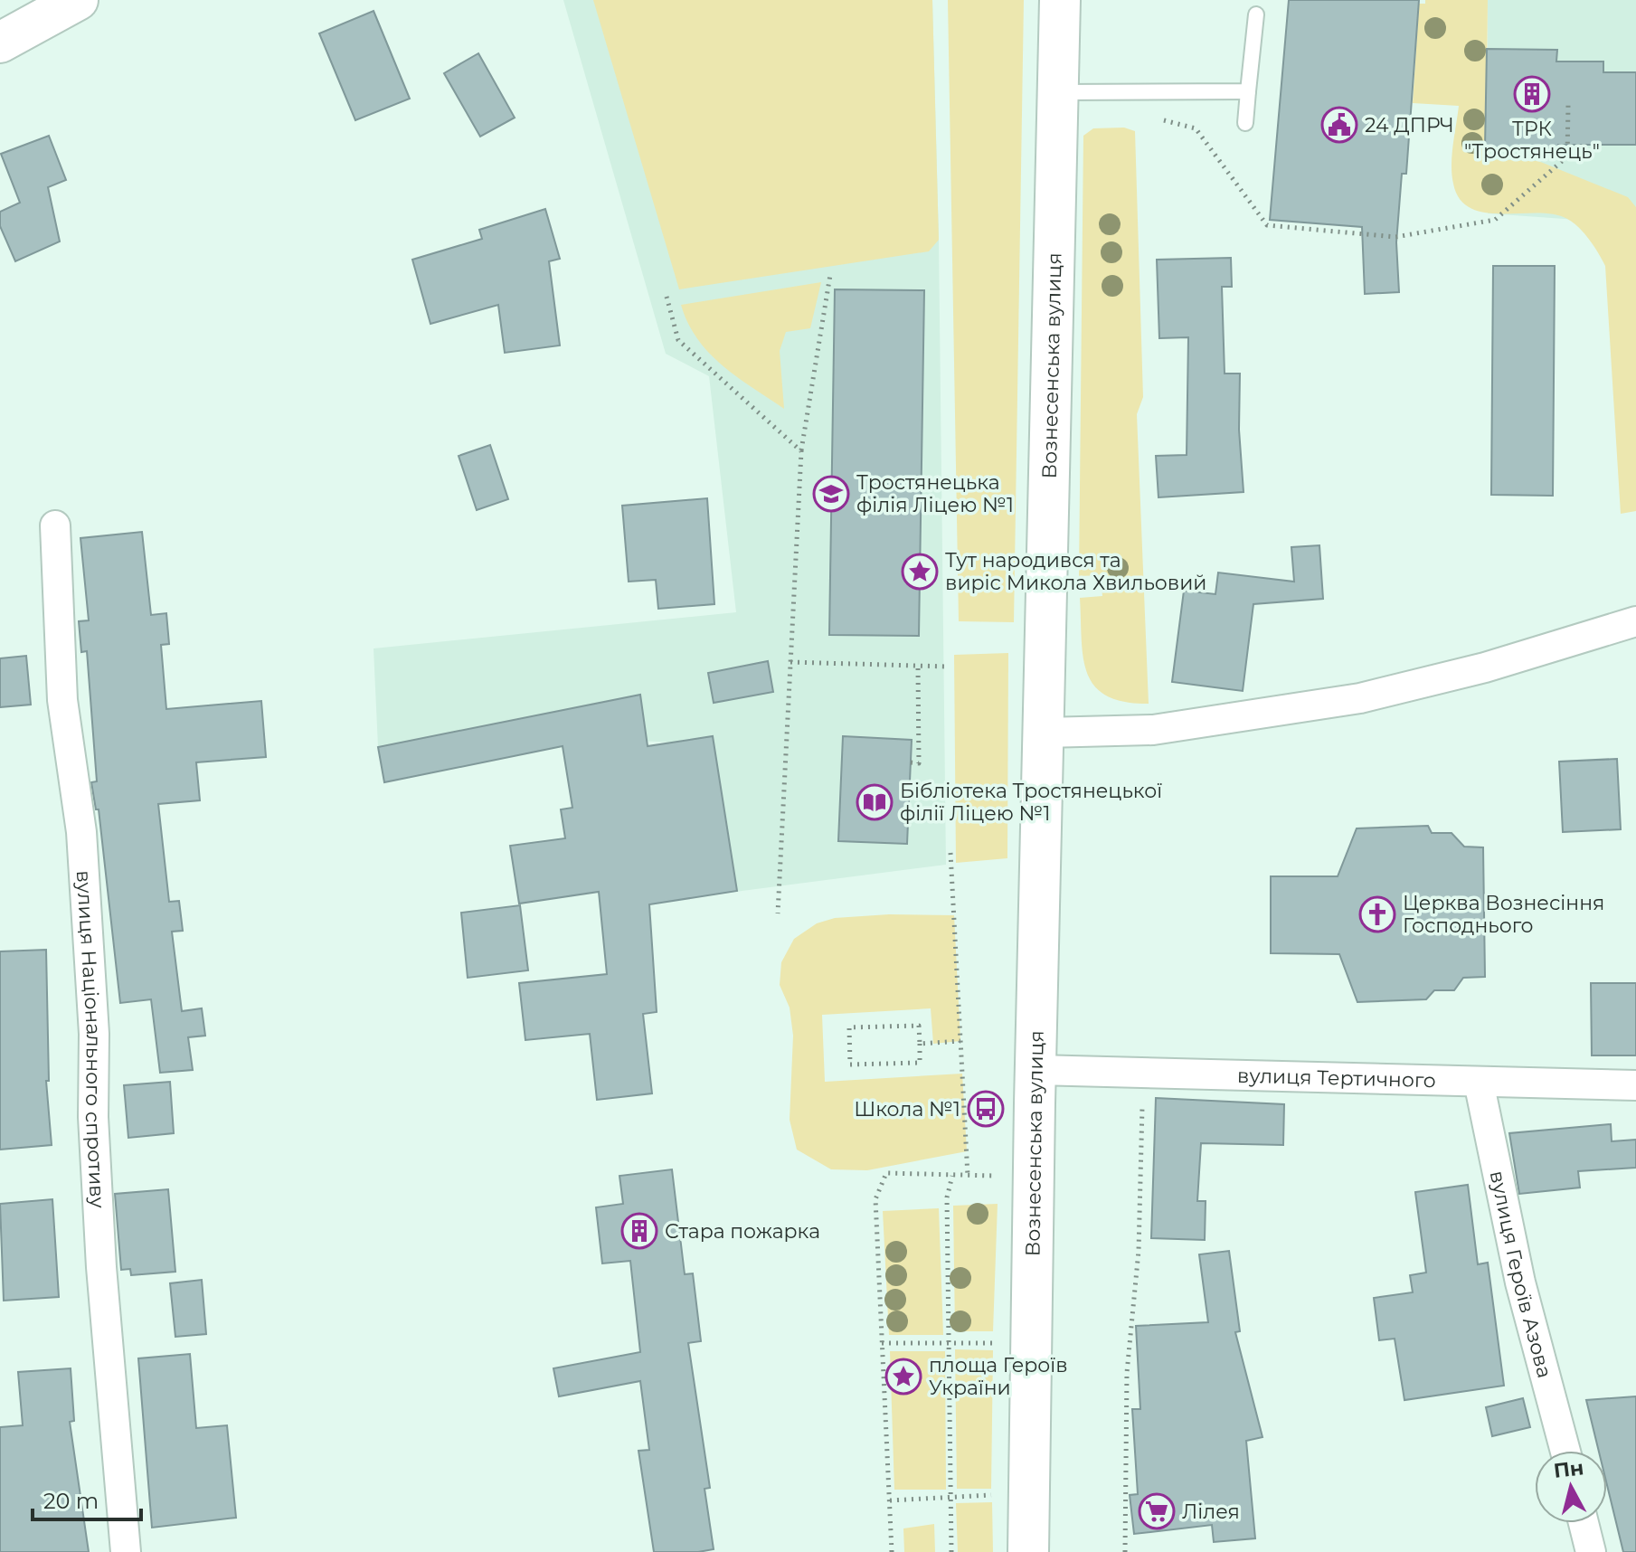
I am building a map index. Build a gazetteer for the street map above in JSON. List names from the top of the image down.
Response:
{
  "streets": {
    "main road": ["Вознесенська вулиця"],
    "street": ["вулиця Національного спротиву", "вулиця Тертичного", "вулиця Героїв Азова"]
  },
  "crossings": [
    ["Вознесенська вулиця", "вулиця Тертичного"],
    ["вулиця Тертичного", "вулиця Героїв Азова"]
  ],
  "places": {
    "building": ["ТРК \"Тростянець\"", "Стара пожарка"],
    "public building": ["24 ДПРЧ"],
    "school or university": ["Тростянецька філія Ліцею №1"],
    "place": ["Тут народився та виріс Микола Хвильовий", "площа Героїв України"],
    "library": ["Бібліотека Тростянецької філії Ліцею №1"],
    "church": ["Церква Вознесіння Господнього"],
    "bus stop": ["Школа №1"],
    "supermarket": ["Лілея"]
  },
  "scale_bar": "20 m",
  "north": "top"
}
